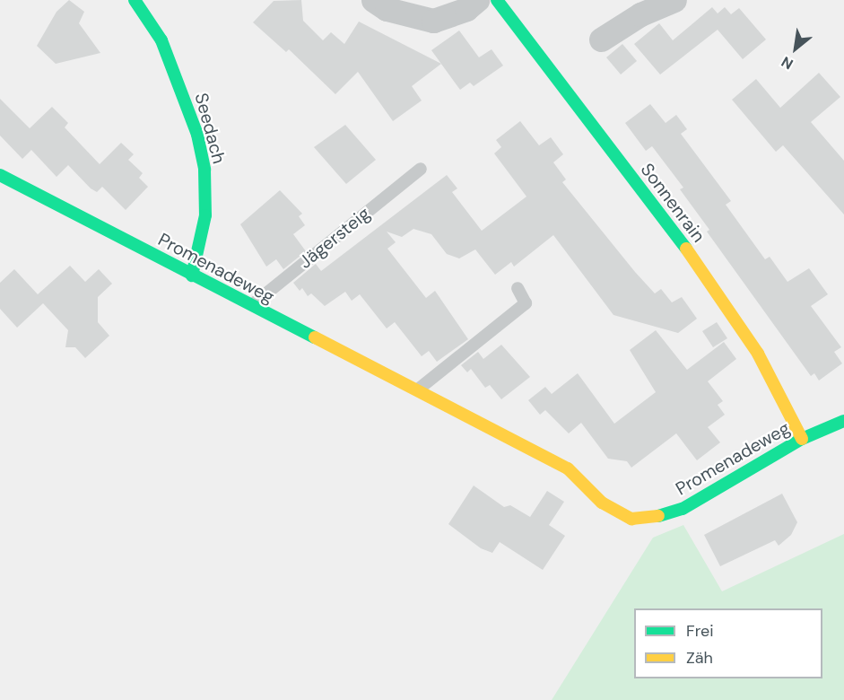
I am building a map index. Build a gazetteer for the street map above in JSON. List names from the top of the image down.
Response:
{
  "streets": {
    "street": ["Seedach", "Sonnenrain", "Promenadeweg"],
    "lane": ["Jägersteig"]
  },
  "crossings": [
    ["Seedach", "Promenadeweg"],
    ["Sonnenrain", "Promenadeweg"],
    ["Jägersteig", "Promenadeweg"]
  ],
  "legend": ["Frei", "Zäh"],
  "north": "bottom left"
}
